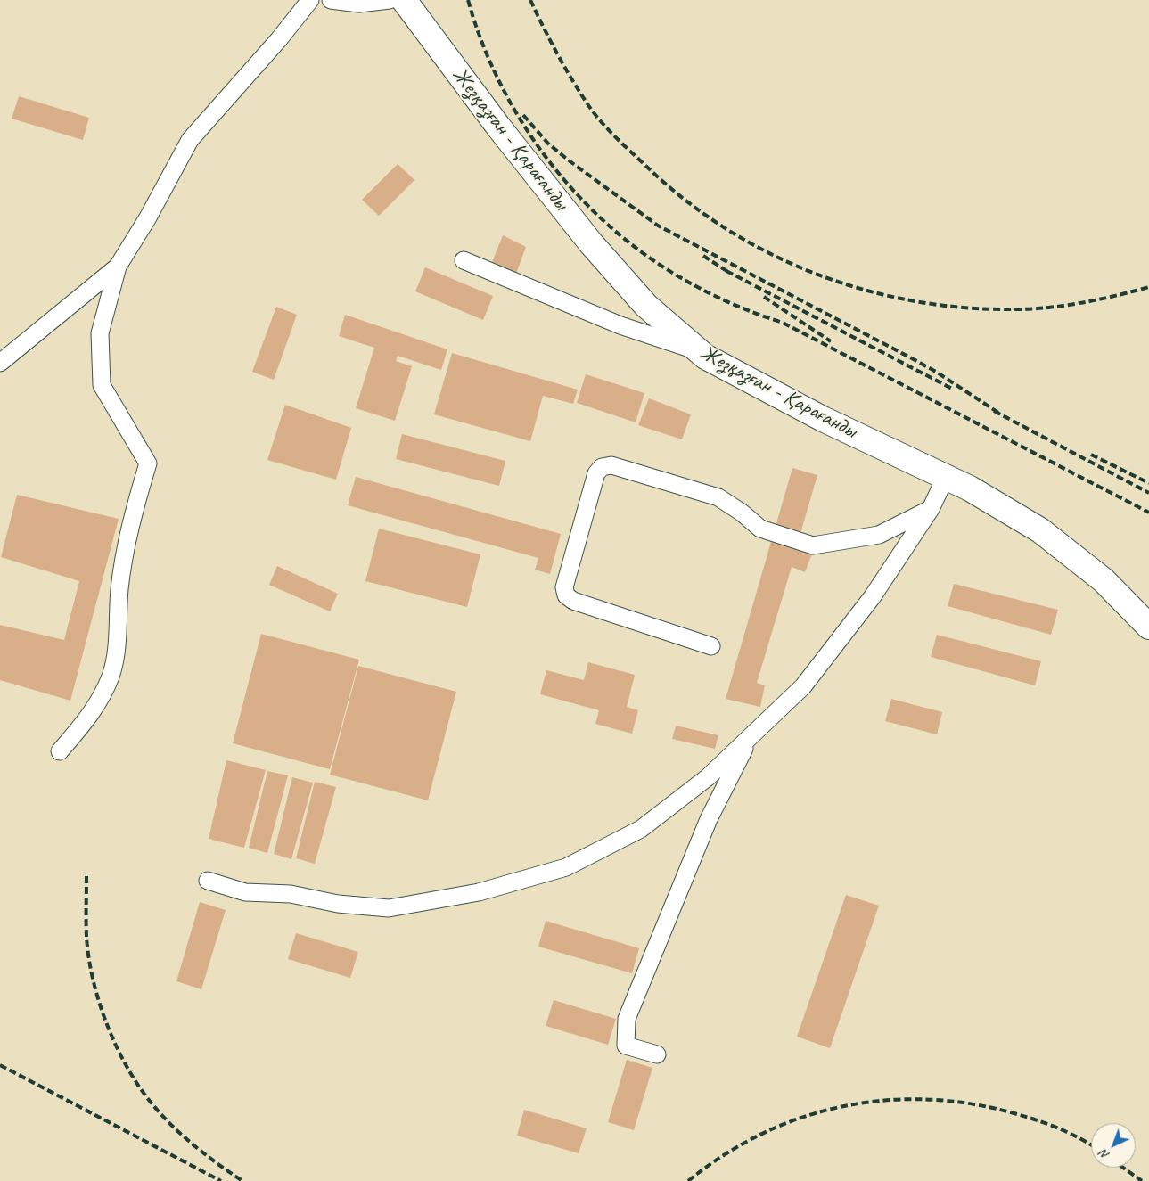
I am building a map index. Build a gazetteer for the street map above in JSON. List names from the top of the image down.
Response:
{
  "streets": {
    "highway": ["Жезқазған - Қарағанды"]
  },
  "north": "bottom left"
}
